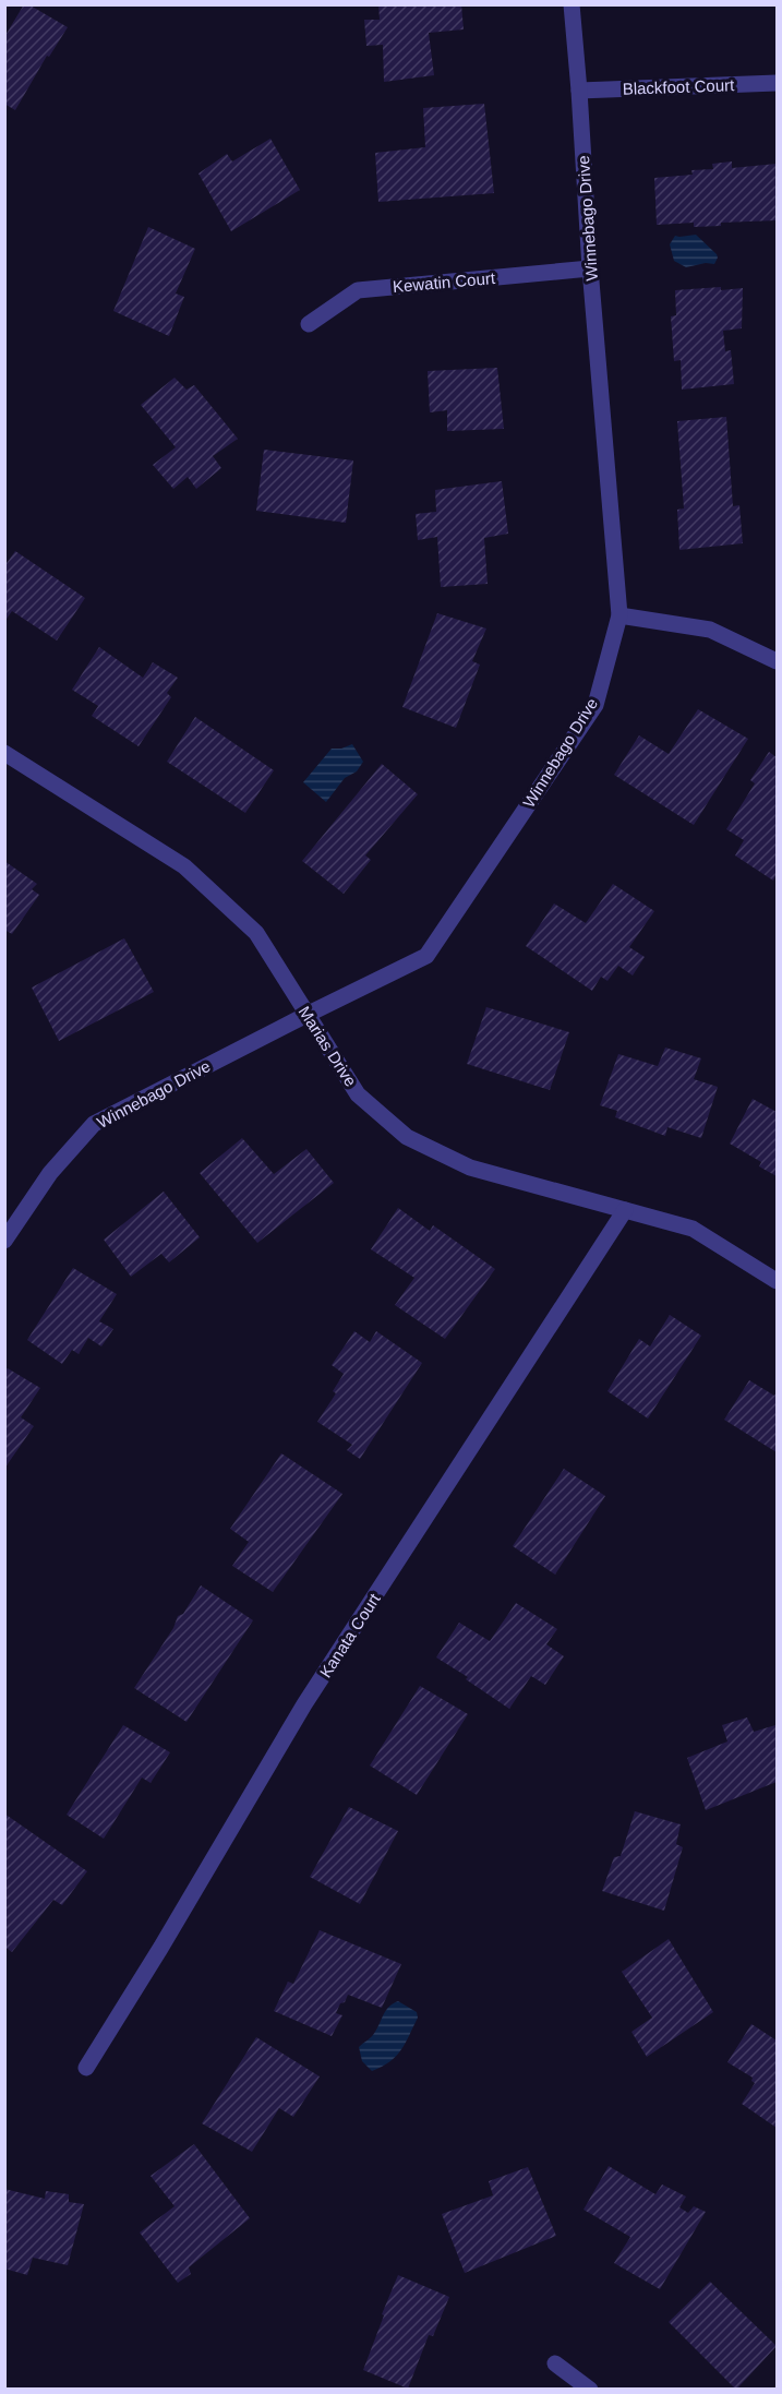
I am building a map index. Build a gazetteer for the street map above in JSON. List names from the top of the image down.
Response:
{
  "streets": {
    "street": [
      "Blackfoot Court",
      "Winnebago Drive",
      "Kewatin Court",
      "Marias Drive",
      "Kanata Court"
    ]
  },
  "crossings": [
    ["Blackfoot Court", "Winnebago Drive"],
    ["Winnebago Drive", "Kewatin Court"],
    ["Winnebago Drive", "Marias Drive"],
    ["Marias Drive", "Kanata Court"]
  ]
}
